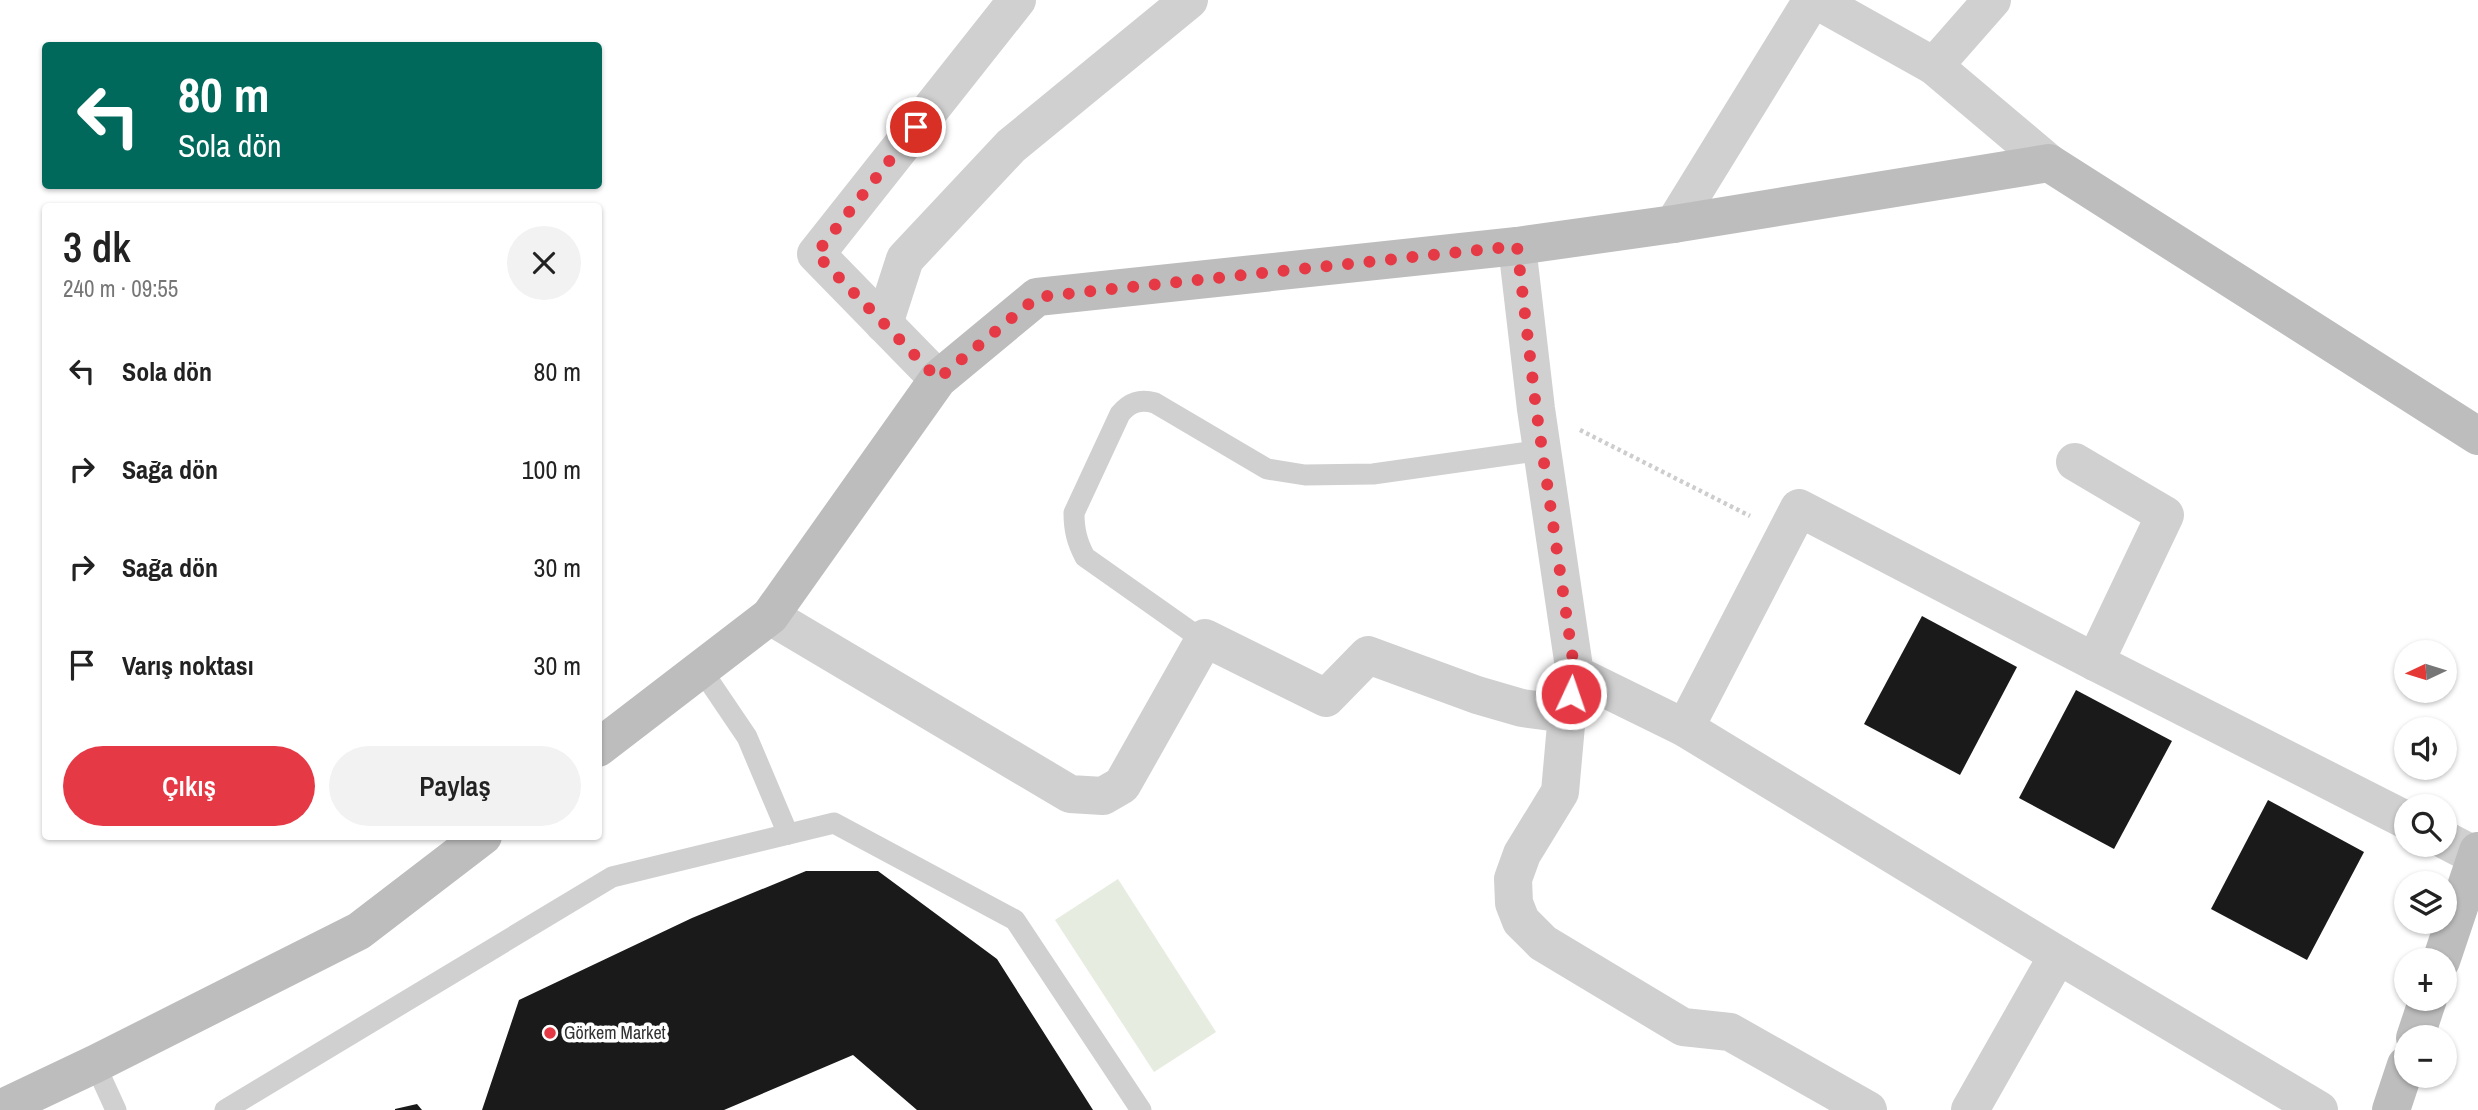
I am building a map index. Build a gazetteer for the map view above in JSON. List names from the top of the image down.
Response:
{
  "places": ["Görkem Market"],
  "north": "left",
  "page": {
    "turn": ["80 m", "Sola dön"],
    "heading": ["3 dk", "240 m · 09:55"],
    "list": [
      {
        "name": "Sola dön",
        "value": "80 m"
      },
      {
        "name": "Sağa dön",
        "value": "100 m"
      },
      {
        "name": "Sağa dön",
        "value": "30 m"
      },
      {
        "name": "Varış noktası",
        "value": "30 m"
      }
    ],
    "map_buttons": ["+", "−"],
    "buttons": ["Çıkış", "Paylaş"]
  }
}
